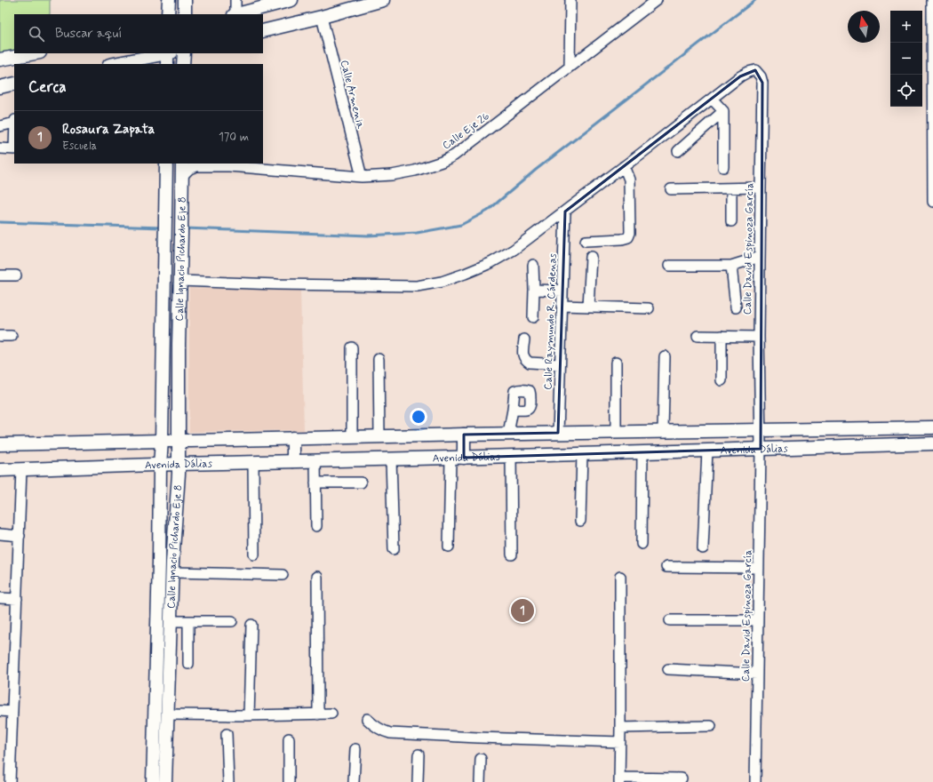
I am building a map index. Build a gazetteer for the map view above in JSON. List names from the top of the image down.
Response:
{
  "streets": {
    "main road": ["Calle Ignacio Pichardo Eje 8", "Avenida Dálias"],
    "street": [
      "Calle Armenia",
      "Calle Eje 26",
      "Calle David Espinoza García",
      "Calle Raymundo R. Cárdenas"
    ]
  },
  "crossings": [
    ["Calle Armenia", "Calle Eje 26"],
    ["Calle Eje 26", "Calle Ignacio Pichardo Eje 8"],
    ["Calle David Espinoza García", "Avenida Dálias"],
    ["Calle Ignacio Pichardo Eje 8", "Avenida Dálias"],
    ["Calle Raymundo R. Cárdenas", "Avenida Dálias"]
  ],
  "north": "top",
  "page": {
    "map_buttons": ["+", "−"],
    "search": "Buscar aquí",
    "heading": "Cerca",
    "list": [
      {
        "mark": "1",
        "name": "Rosaura Zapata",
        "note": "Escuela",
        "value": "170 m"
      }
    ],
    "pins": "1"
  }
}
